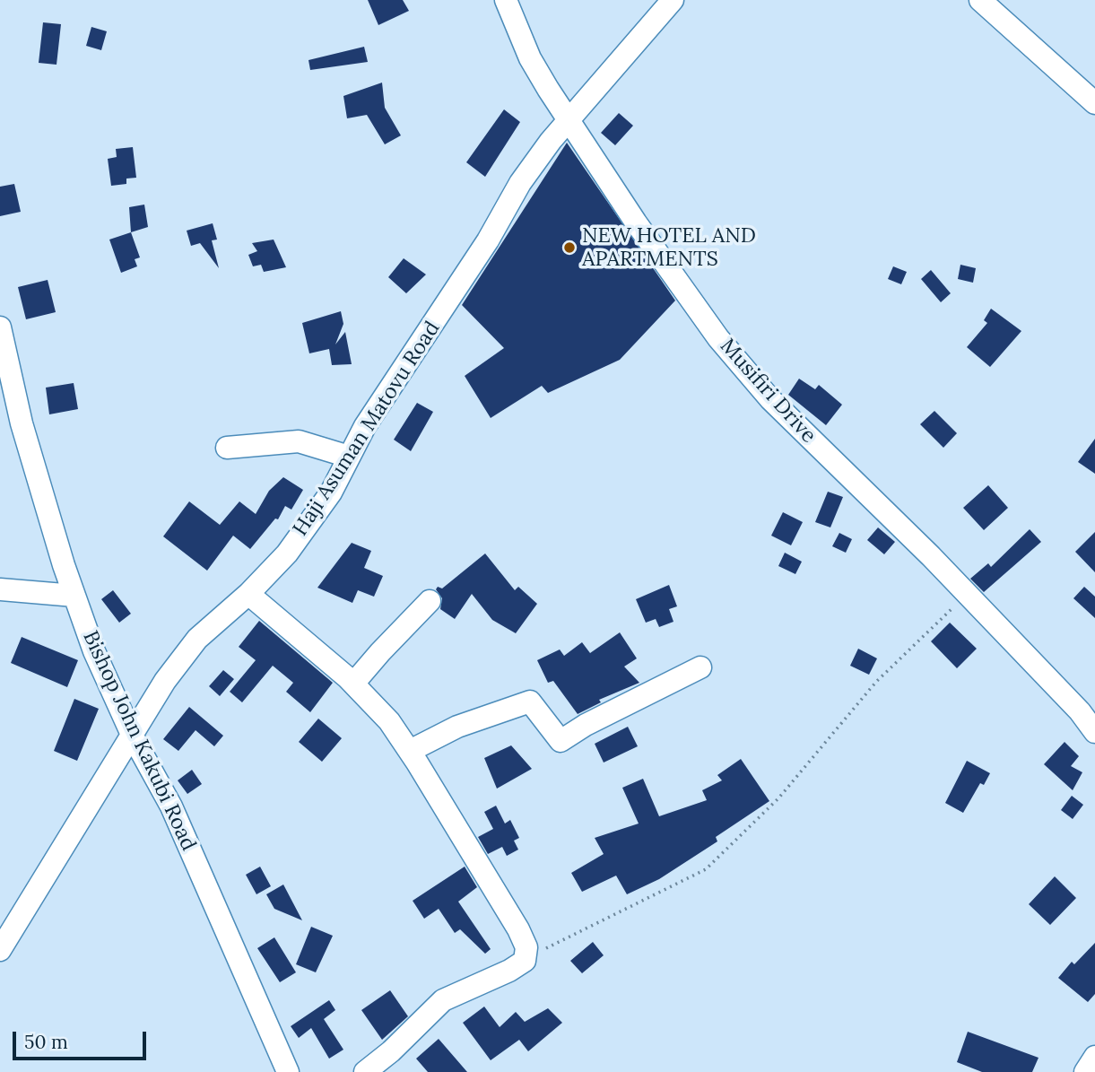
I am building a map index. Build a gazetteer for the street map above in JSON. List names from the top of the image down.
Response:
{
  "streets": {
    "street": ["Musifiri Drive", "Haji Asuman Matovu Road", "Bishop John Kakubi Road"]
  },
  "crossings": [
    ["Musifiri Drive", "Haji Asuman Matovu Road"],
    ["Haji Asuman Matovu Road", "Bishop John Kakubi Road"]
  ],
  "places": ["NEW HOTEL AND APARTMENTS"],
  "scale_bar": "50 m"
}
